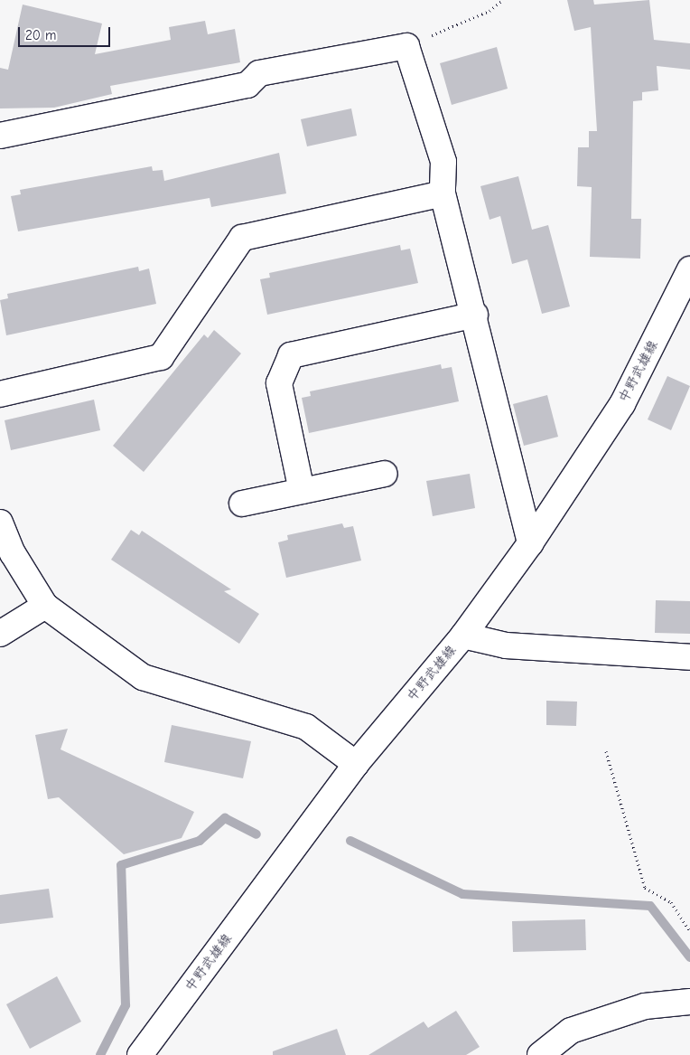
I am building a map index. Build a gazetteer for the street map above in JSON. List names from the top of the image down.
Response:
{
  "streets": {
    "street": ["中野武雄線"]
  },
  "scale_bar": "20 m"
}
